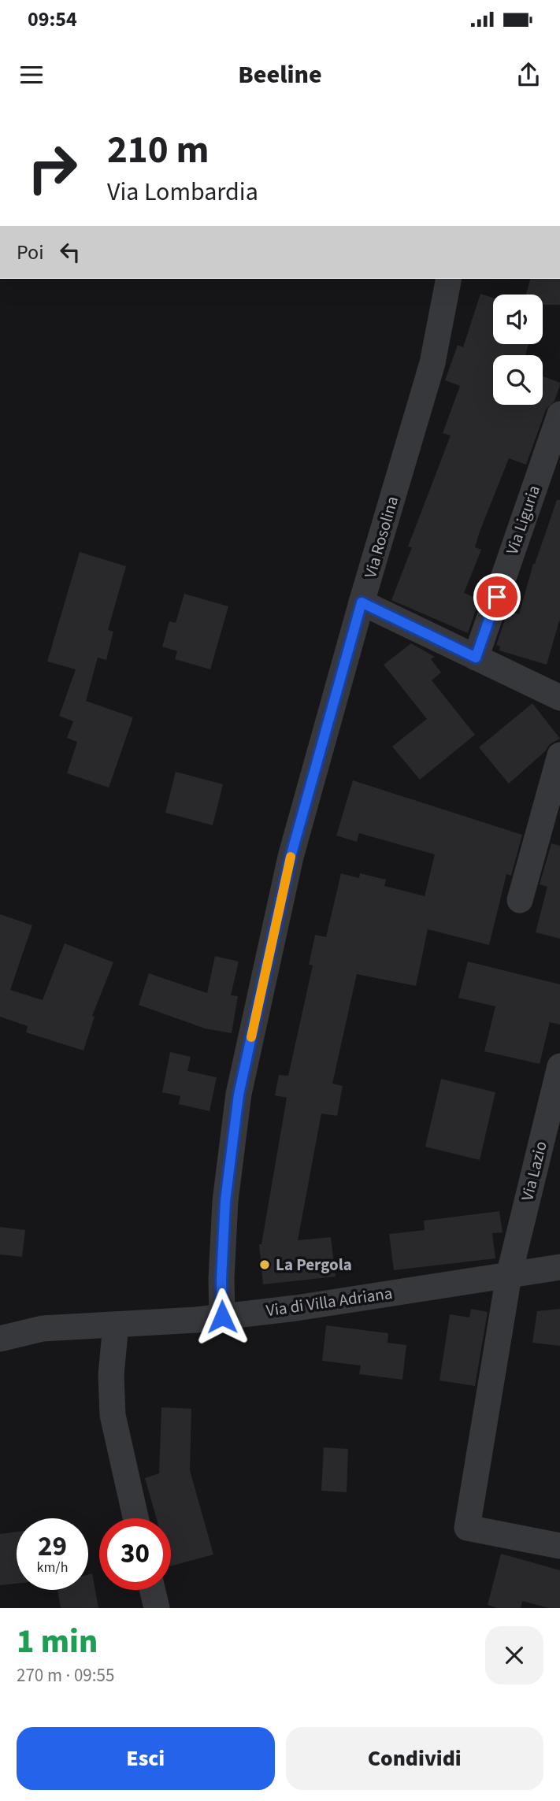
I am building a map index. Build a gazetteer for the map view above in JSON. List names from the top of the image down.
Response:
{
  "streets": {
    "street": [
      "Via Liguria",
      "Via Rosolina",
      "Via Lazio",
      "Via di Villa Adriana"
    ]
  },
  "crossings": [
    ["Via Rosolina", "Via di Villa Adriana"],
    ["Via Lazio", "Via di Villa Adriana"]
  ],
  "places": ["La Pergola"],
  "page": {
    "status": "09:54",
    "header": "Beeline",
    "turn": ["210 m", "Via Lombardia"],
    "then": "Poi",
    "speed": "29 km/h",
    "limit": "30",
    "heading": ["1 min", "270 m · 09:55"],
    "buttons": ["Esci", "Condividi"]
  }
}
